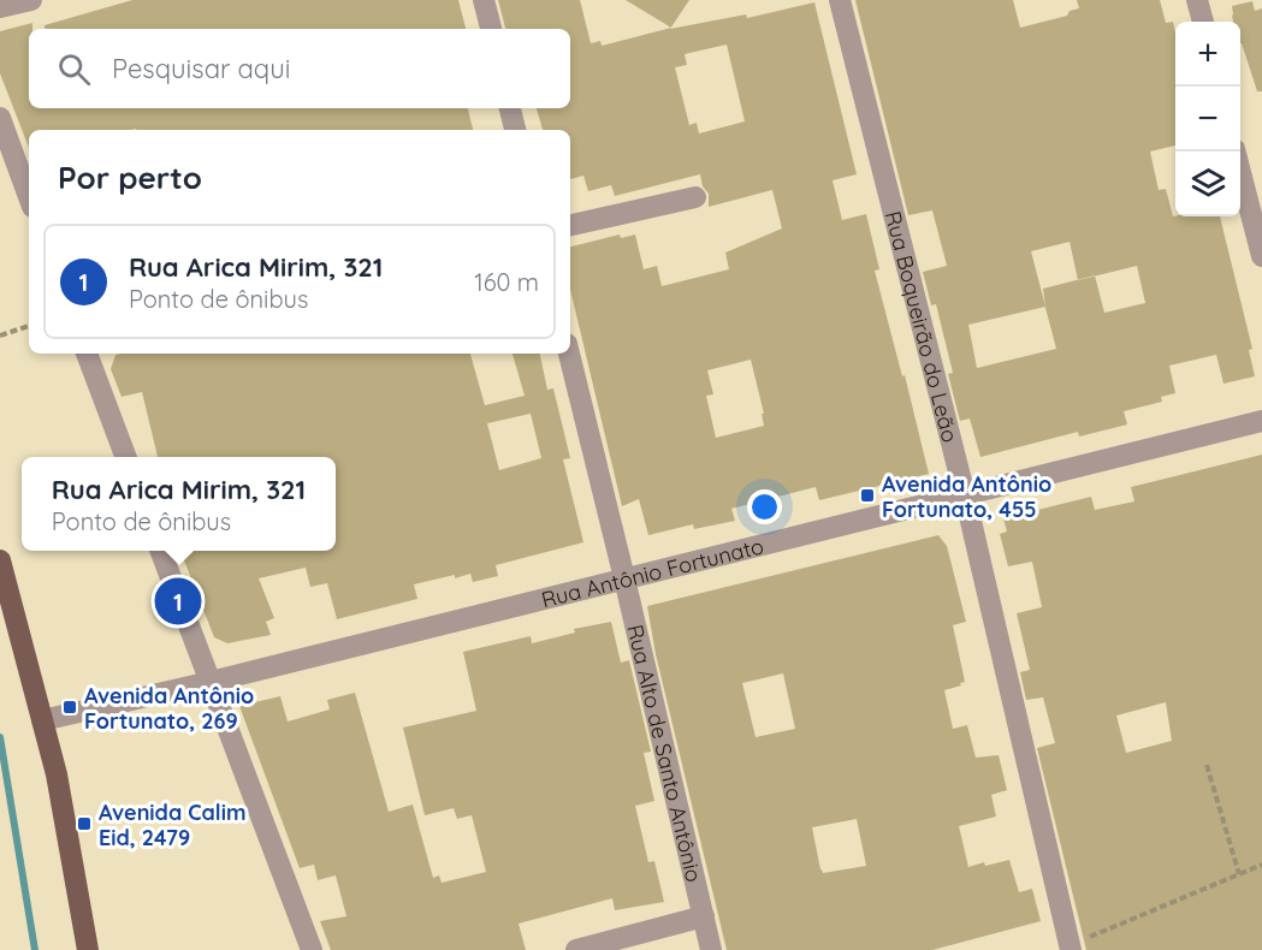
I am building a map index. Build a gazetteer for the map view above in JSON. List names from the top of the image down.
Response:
{
  "streets": {
    "street": ["Rua Boqueirão do Leão", "Rua Antônio Fortunato", "Rua Alto de Santo Antônio"]
  },
  "crossings": [
    ["Rua Boqueirão do Leão", "Rua Antônio Fortunato"],
    ["Rua Antônio Fortunato", "Rua Alto de Santo Antônio"]
  ],
  "places": {
    "transit": ["Avenida Antônio Fortunato, 455", "Avenida Antônio Fortunato, 269", "Avenida Calim Eid, 2479"]
  },
  "page": {
    "map_buttons": ["+", "−"],
    "search": "Pesquisar aqui",
    "heading": "Por perto",
    "list": [
      {
        "mark": "1",
        "name": "Rua Arica Mirim, 321",
        "note": "Ponto de ônibus",
        "value": "160 m"
      }
    ],
    "popup": ["Rua Arica Mirim, 321", "Ponto de ônibus"],
    "pins": "1"
  }
}
